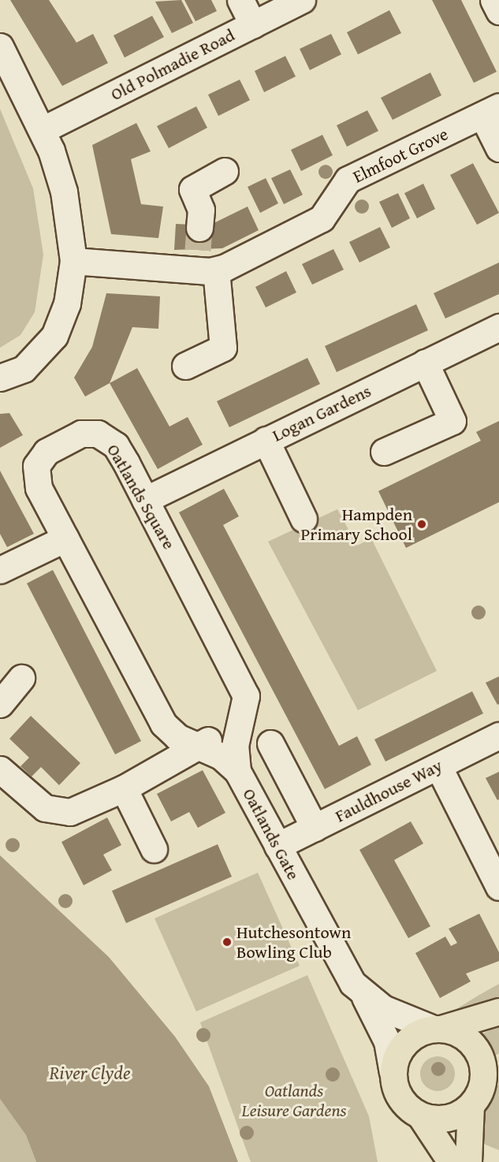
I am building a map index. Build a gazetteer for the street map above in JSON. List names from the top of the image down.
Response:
{
  "streets": {
    "street": [
      "Old Polmadie Road",
      "Elmfoot Grove",
      "Logan Gardens",
      "Oatlands Square",
      "Fauldhouse Way",
      "Oatlands Gate"
    ]
  },
  "crossings": [
    ["Logan Gardens", "Oatlands Square"],
    ["Oatlands Square", "Oatlands Gate"],
    ["Fauldhouse Way", "Oatlands Gate"]
  ],
  "water": ["River Clyde"],
  "parks": ["Oatlands Leisure Gardens"],
  "places": ["Hampden Primary School", "Hutchesontown Bowling Club"]
}
